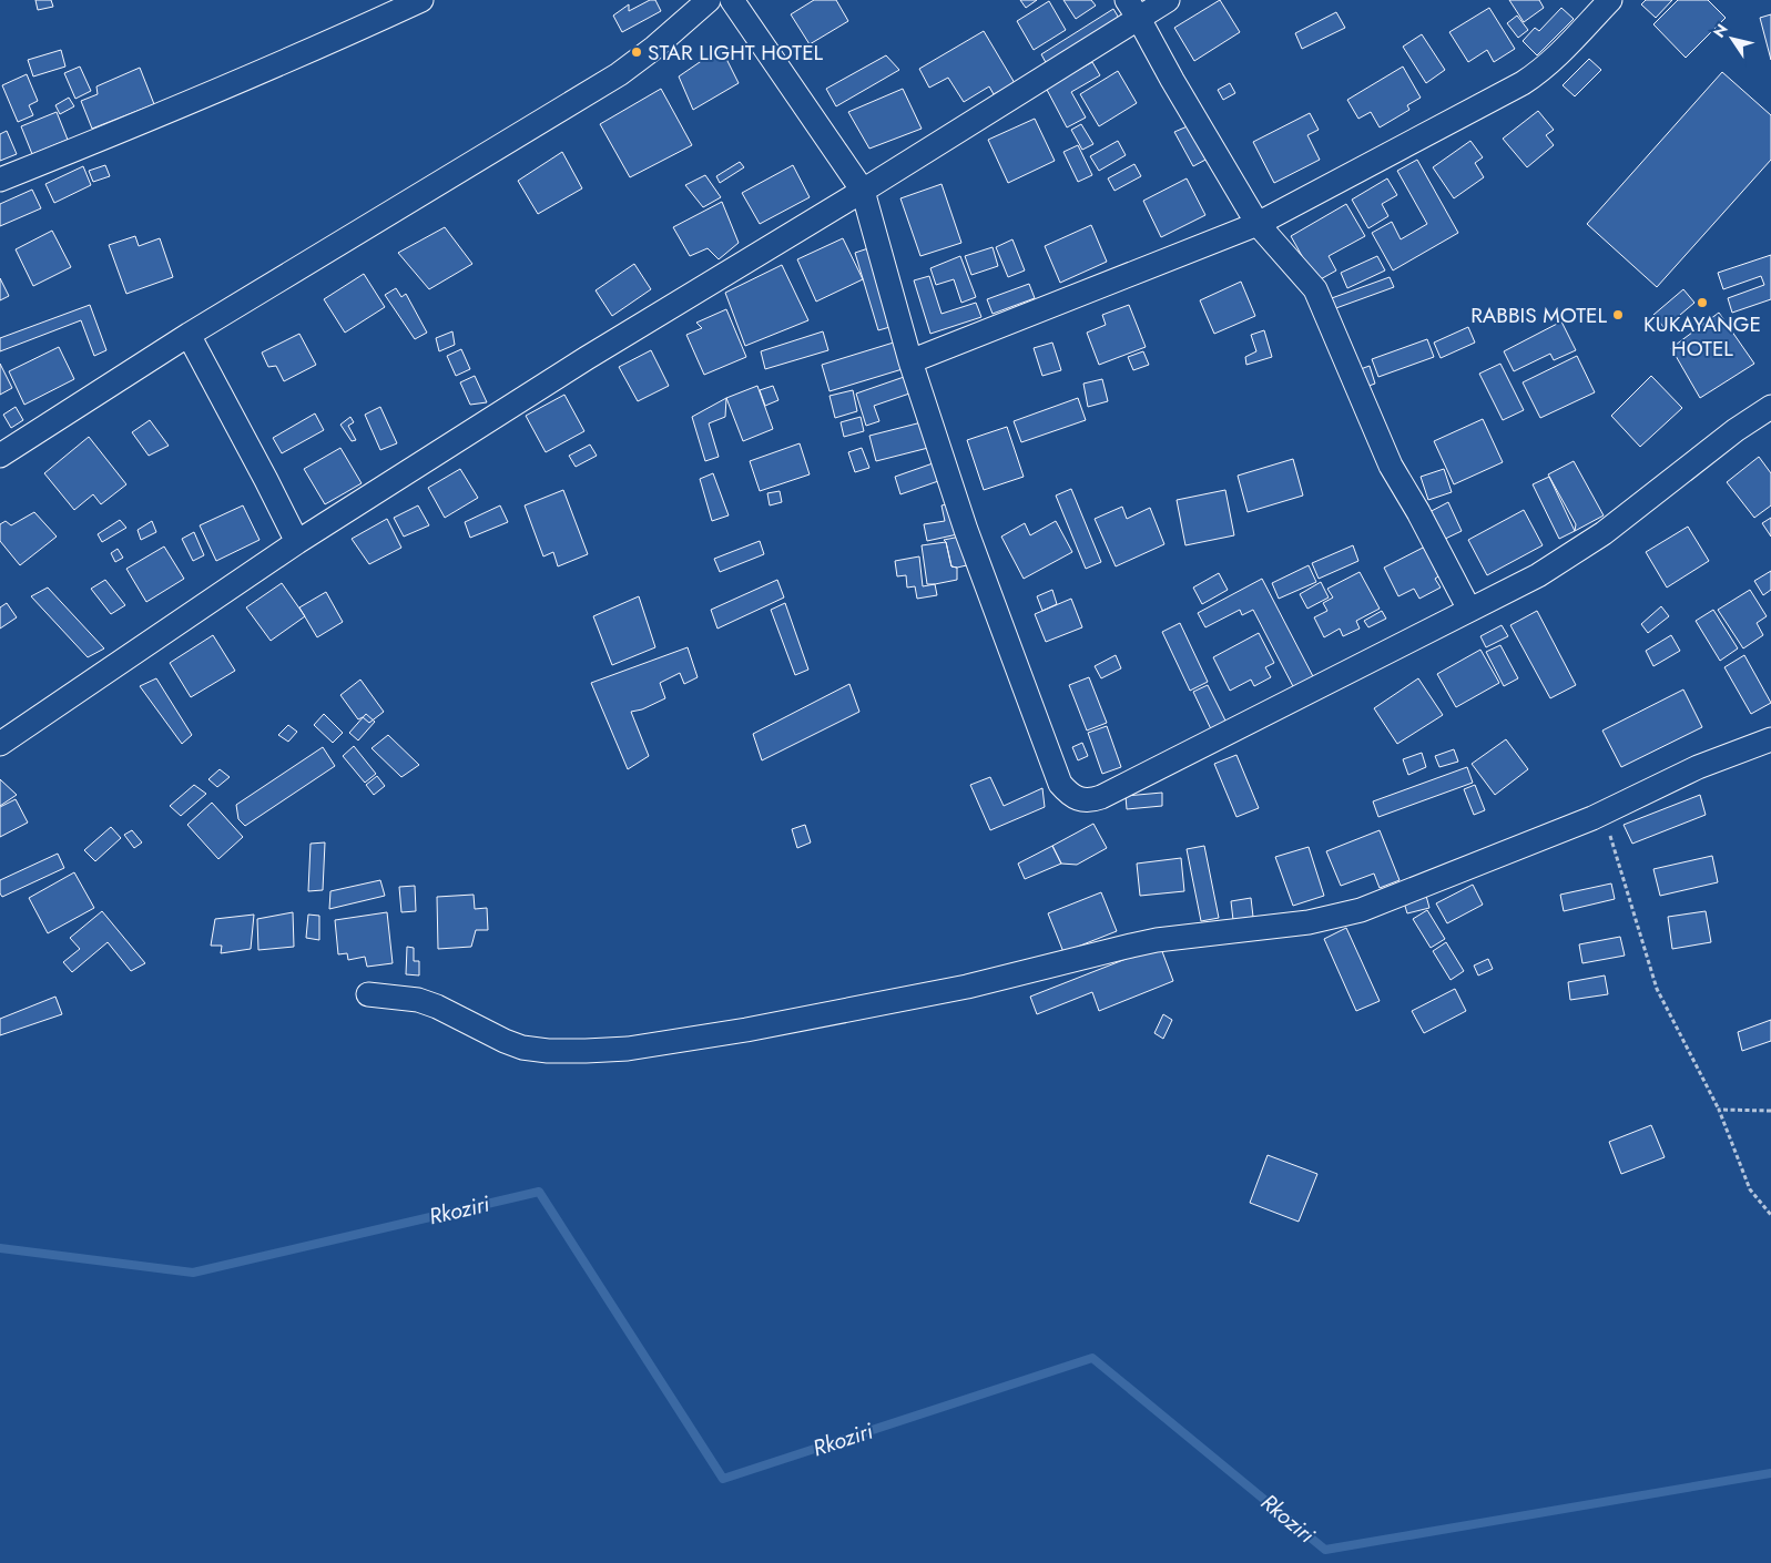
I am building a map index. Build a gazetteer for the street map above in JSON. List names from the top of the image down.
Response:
{
  "water": ["Rkoziri"],
  "places": ["STAR LIGHT HOTEL", "KUKAYANGE HOTEL", "RABBIS MOTEL"],
  "north": "top left"
}
